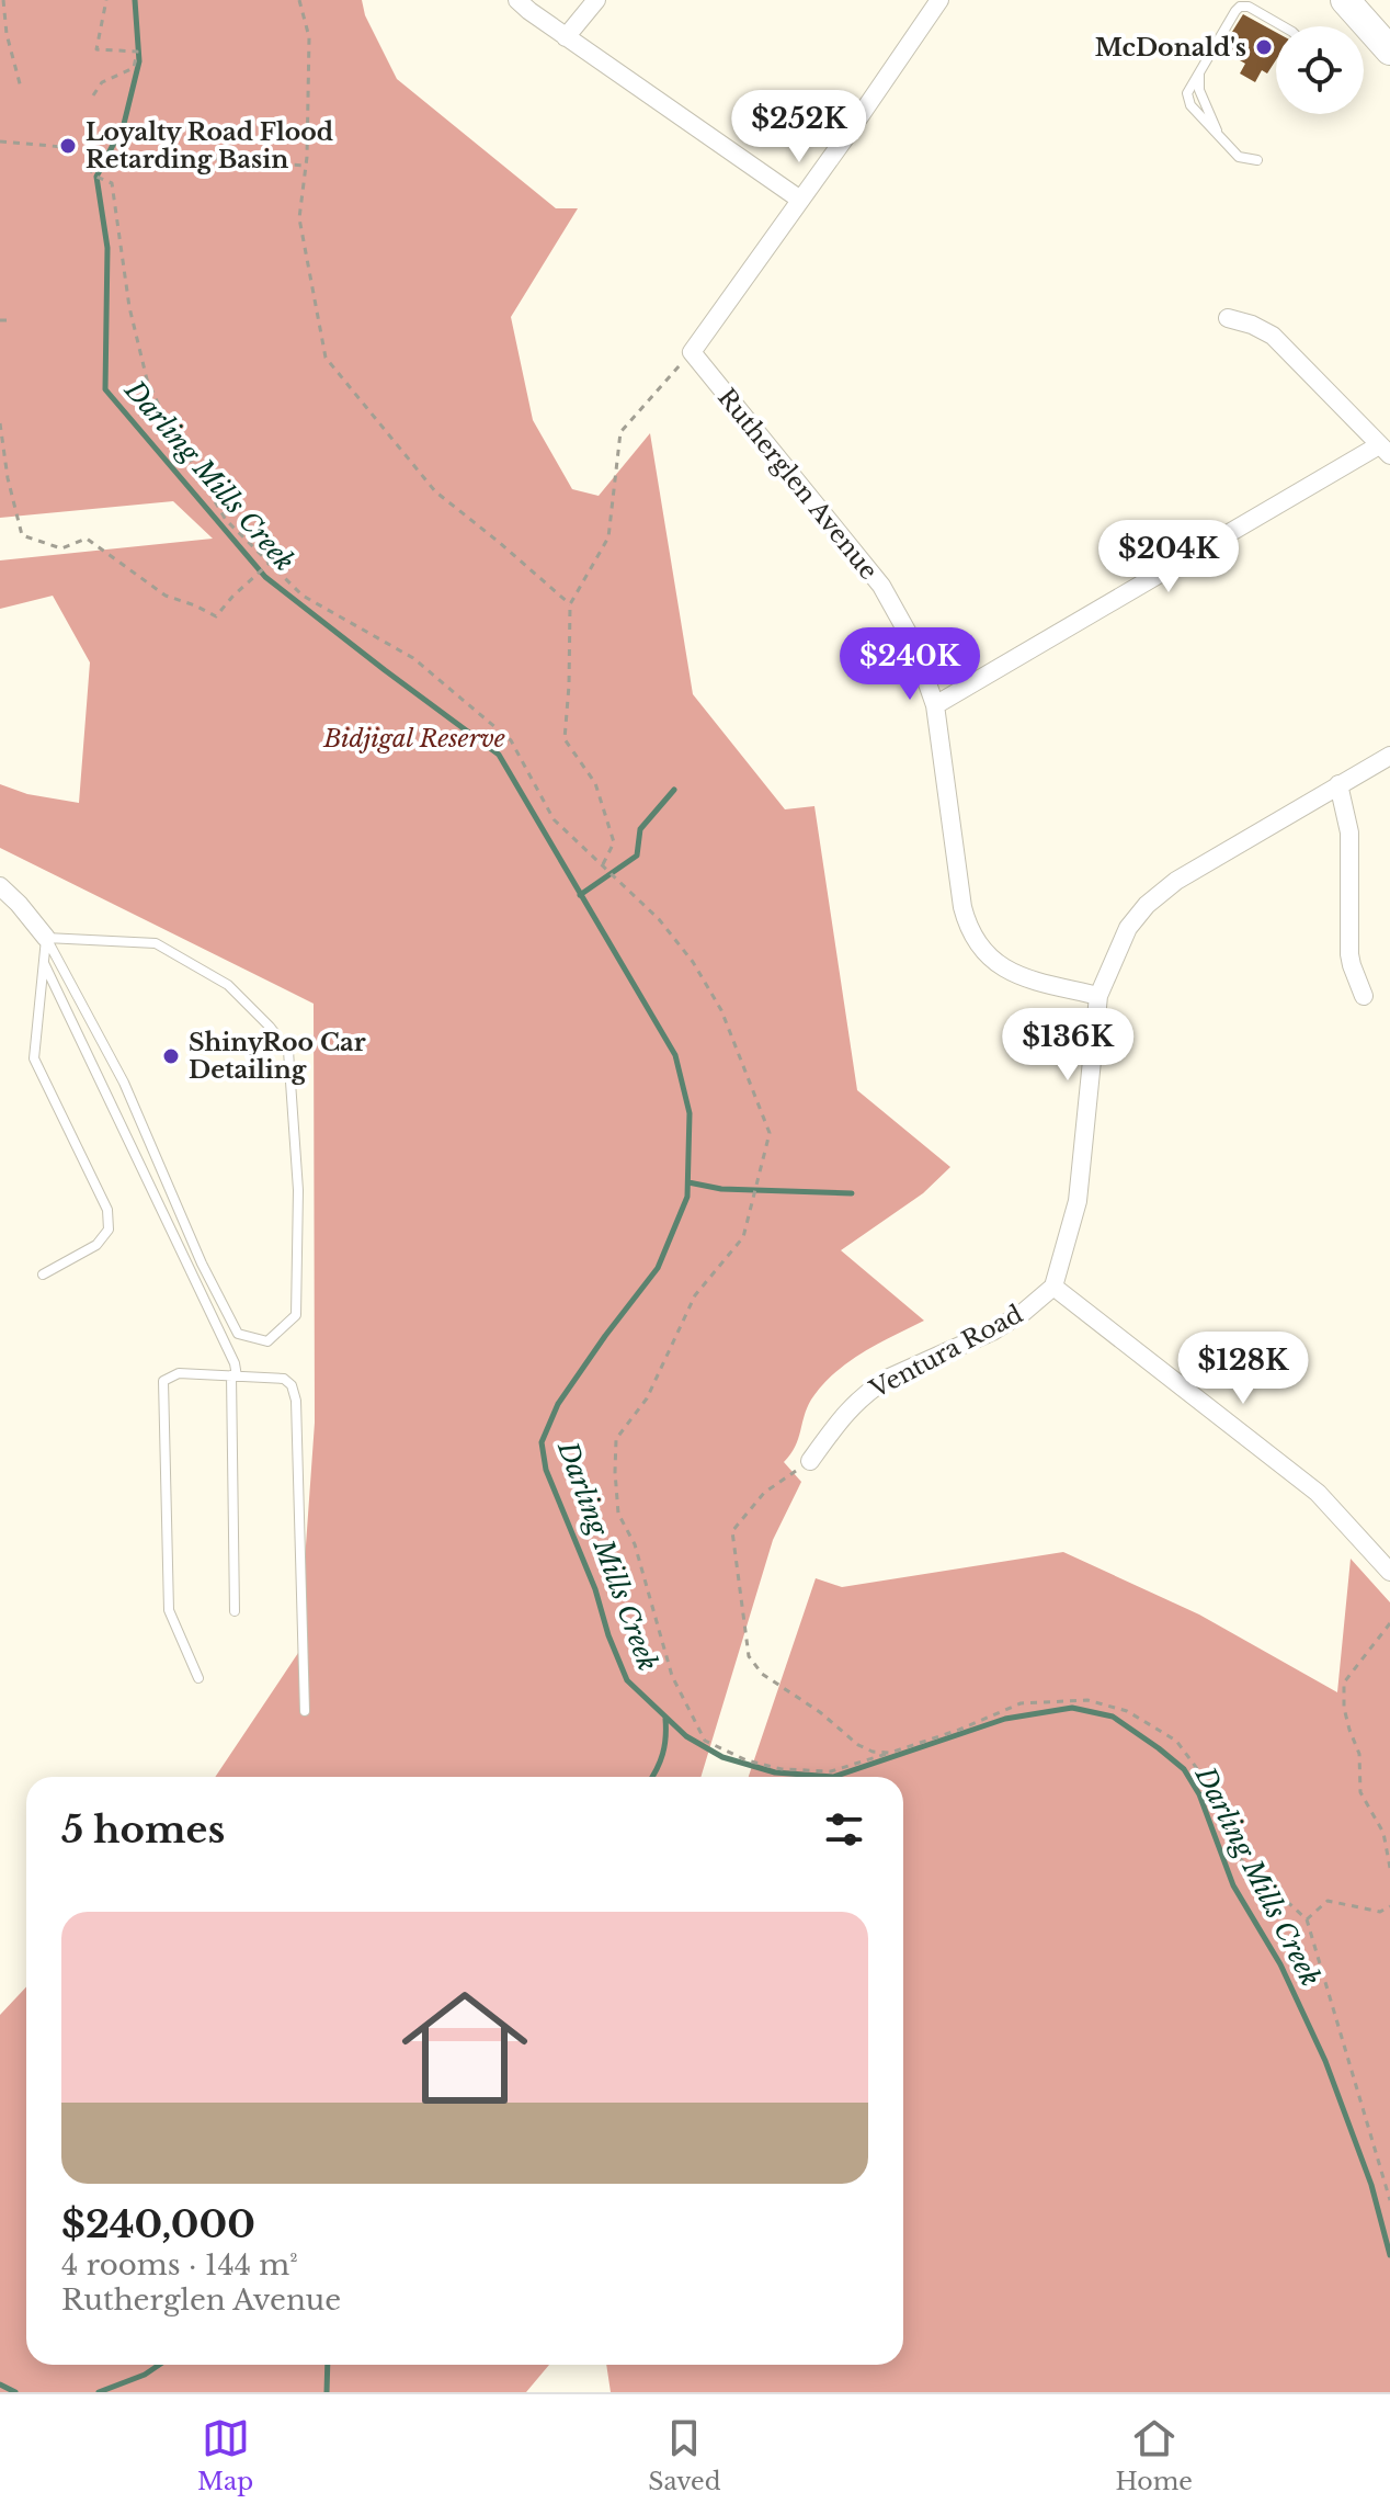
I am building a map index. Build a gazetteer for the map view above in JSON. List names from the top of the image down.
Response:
{
  "streets": {
    "street": ["Rutherglen Avenue", "Ventura Road"]
  },
  "water": ["Darling Mills Creek"],
  "parks": ["Bidjigal Reserve"],
  "places": ["McDonald's", "Loyalty Road Flood Retarding Basin", "ShinyRoo Car Detailing"],
  "page": {
    "price": [
      "$252K",
      "$204K",
      "$240K",
      "$136K",
      "$128K"
    ],
    "heading": "5 homes",
    "list": [
      {
        "name": "$240,000",
        "note": "4 rooms · 144 m² · Rutherglen Avenue"
      }
    ],
    "tabs": ["Map", "Saved", "Home"]
  }
}
